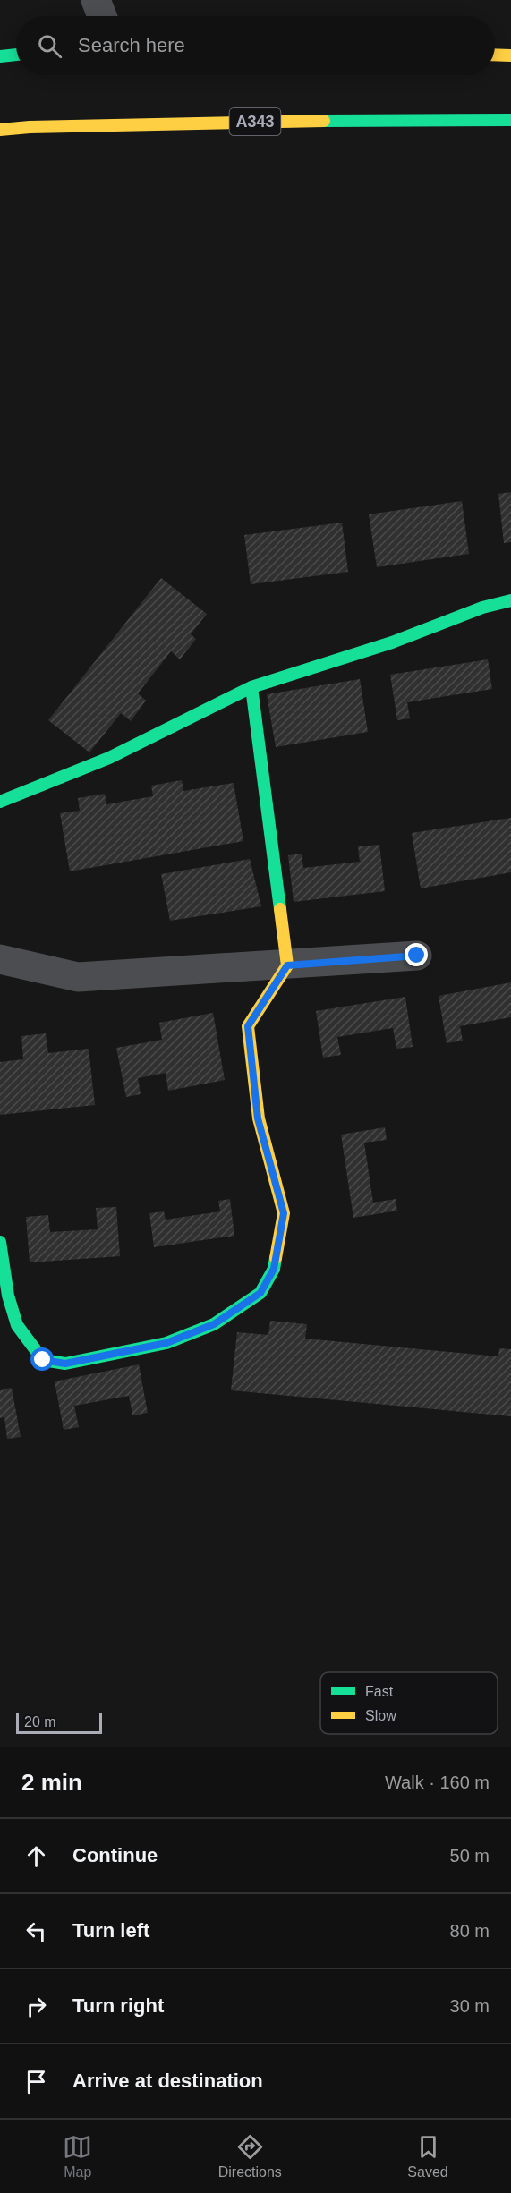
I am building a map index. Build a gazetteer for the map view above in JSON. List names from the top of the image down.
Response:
{
  "streets": {
    "main road": ["A343"]
  },
  "legend": ["Fast", "Slow"],
  "scale_bar": "20 m",
  "page": {
    "search": "Search here",
    "scale": "20 m",
    "heading": ["2 min", "Walk · 160 m"],
    "list": [
      ["Continue", "50 m"],
      ["Turn left", "80 m"],
      ["Turn right", "30 m"],
      "Arrive at destination"
    ],
    "nav": ["Map", "Directions", "Saved"]
  }
}
